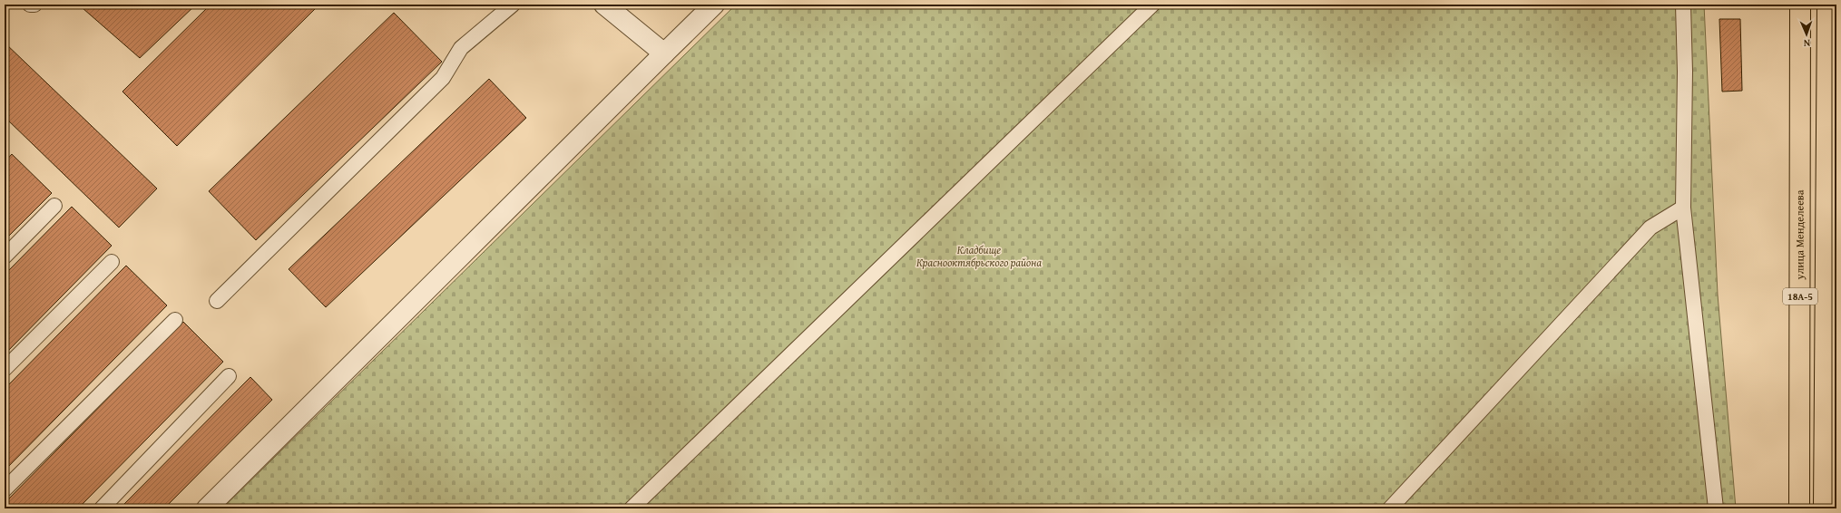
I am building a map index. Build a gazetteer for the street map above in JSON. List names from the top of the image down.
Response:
{
  "streets": {
    "highway": ["улица Менделеева", "18А-5"]
  },
  "parks": ["Кладбище Краснооктябрьского района"],
  "north": "bottom"
}
